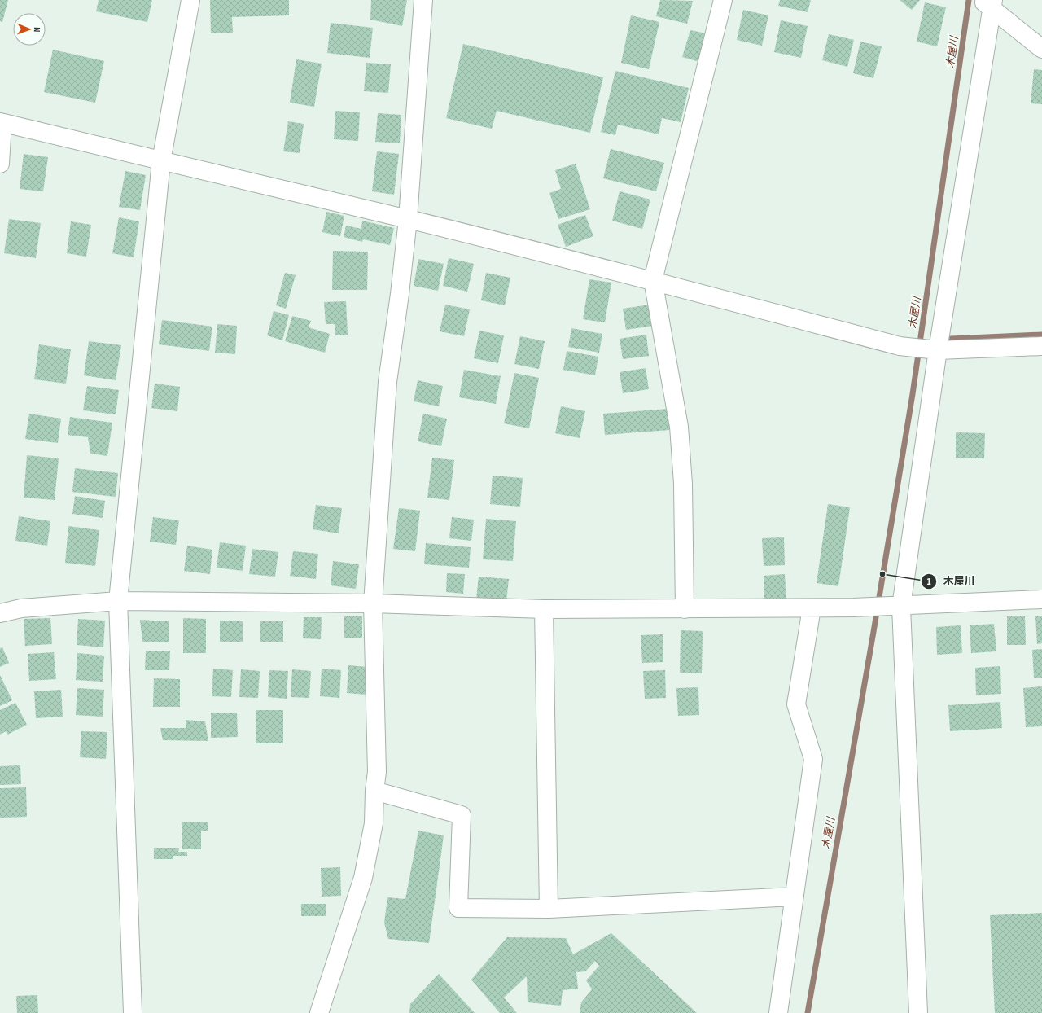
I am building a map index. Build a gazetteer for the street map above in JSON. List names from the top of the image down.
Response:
{
  "water": ["木屋川"],
  "places": ["木屋川"],
  "north": "right"
}
